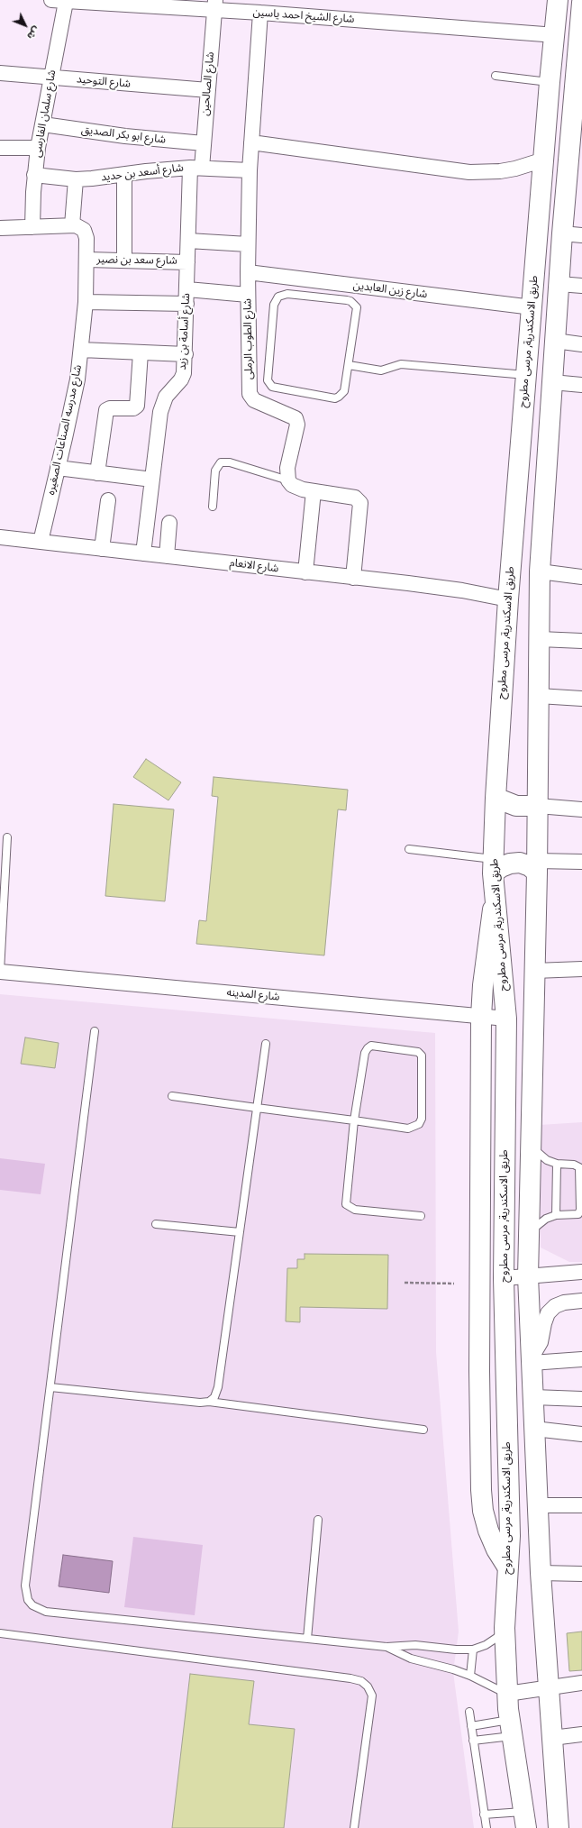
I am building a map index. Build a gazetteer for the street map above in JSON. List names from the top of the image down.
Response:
{
  "streets": {
    "main road": ["طريق الاسكندرية, مرسى مطروح"],
    "street": [
      "شارع الشيخ احمد ياسين",
      "شارع التوحيد",
      "شارع الصالحين",
      "شارع سلمان الفارسى",
      "شارع ابو بكر الصديق",
      "شارع أسعد بن حديد",
      "شارع سعد بن نصير",
      "شارع زين العابدين",
      "شارع أسامة بن زيد",
      "شارع الطوب الرملى",
      "شارع مدرسه الصناعات الصغيره",
      "شارع الانعام",
      "شارع المدينه"
    ]
  },
  "crossings": [
    ["شارع الشيخ احمد ياسين", "شارع الصالحين"],
    ["شارع الشيخ احمد ياسين", "شارع سلمان الفارسى"],
    ["شارع الشيخ احمد ياسين", "شارع الطوب الرملى"],
    ["شارع الشيخ احمد ياسين", "طريق الاسكندرية, مرسى مطروح"],
    ["شارع التوحيد", "شارع الصالحين"],
    ["شارع التوحيد", "شارع سلمان الفارسى"],
    ["شارع الصالحين", "شارع ابو بكر الصديق"],
    ["شارع الصالحين", "شارع أسعد بن حديد"],
    ["شارع الصالحين", "شارع أسامة بن زيد"],
    ["شارع سلمان الفارسى", "شارع ابو بكر الصديق"],
    ["شارع سلمان الفارسى", "شارع أسعد بن حديد"],
    ["شارع أسعد بن حديد", "شارع أسامة بن زيد"],
    ["شارع أسعد بن حديد", "شارع الطوب الرملى"],
    ["شارع سعد بن نصير", "شارع أسامة بن زيد"],
    ["شارع سعد بن نصير", "شارع مدرسه الصناعات الصغيره"],
    ["شارع زين العابدين", "شارع الطوب الرملى"],
    ["شارع زين العابدين", "طريق الاسكندرية, مرسى مطروح"],
    ["شارع أسامة بن زيد", "شارع الانعام"],
    ["طريق الاسكندرية, مرسى مطروح", "شارع الانعام"],
    ["طريق الاسكندرية, مرسى مطروح", "شارع المدينه"],
    ["شارع مدرسه الصناعات الصغيره", "شارع الانعام"]
  ],
  "north": "bottom right"
}
